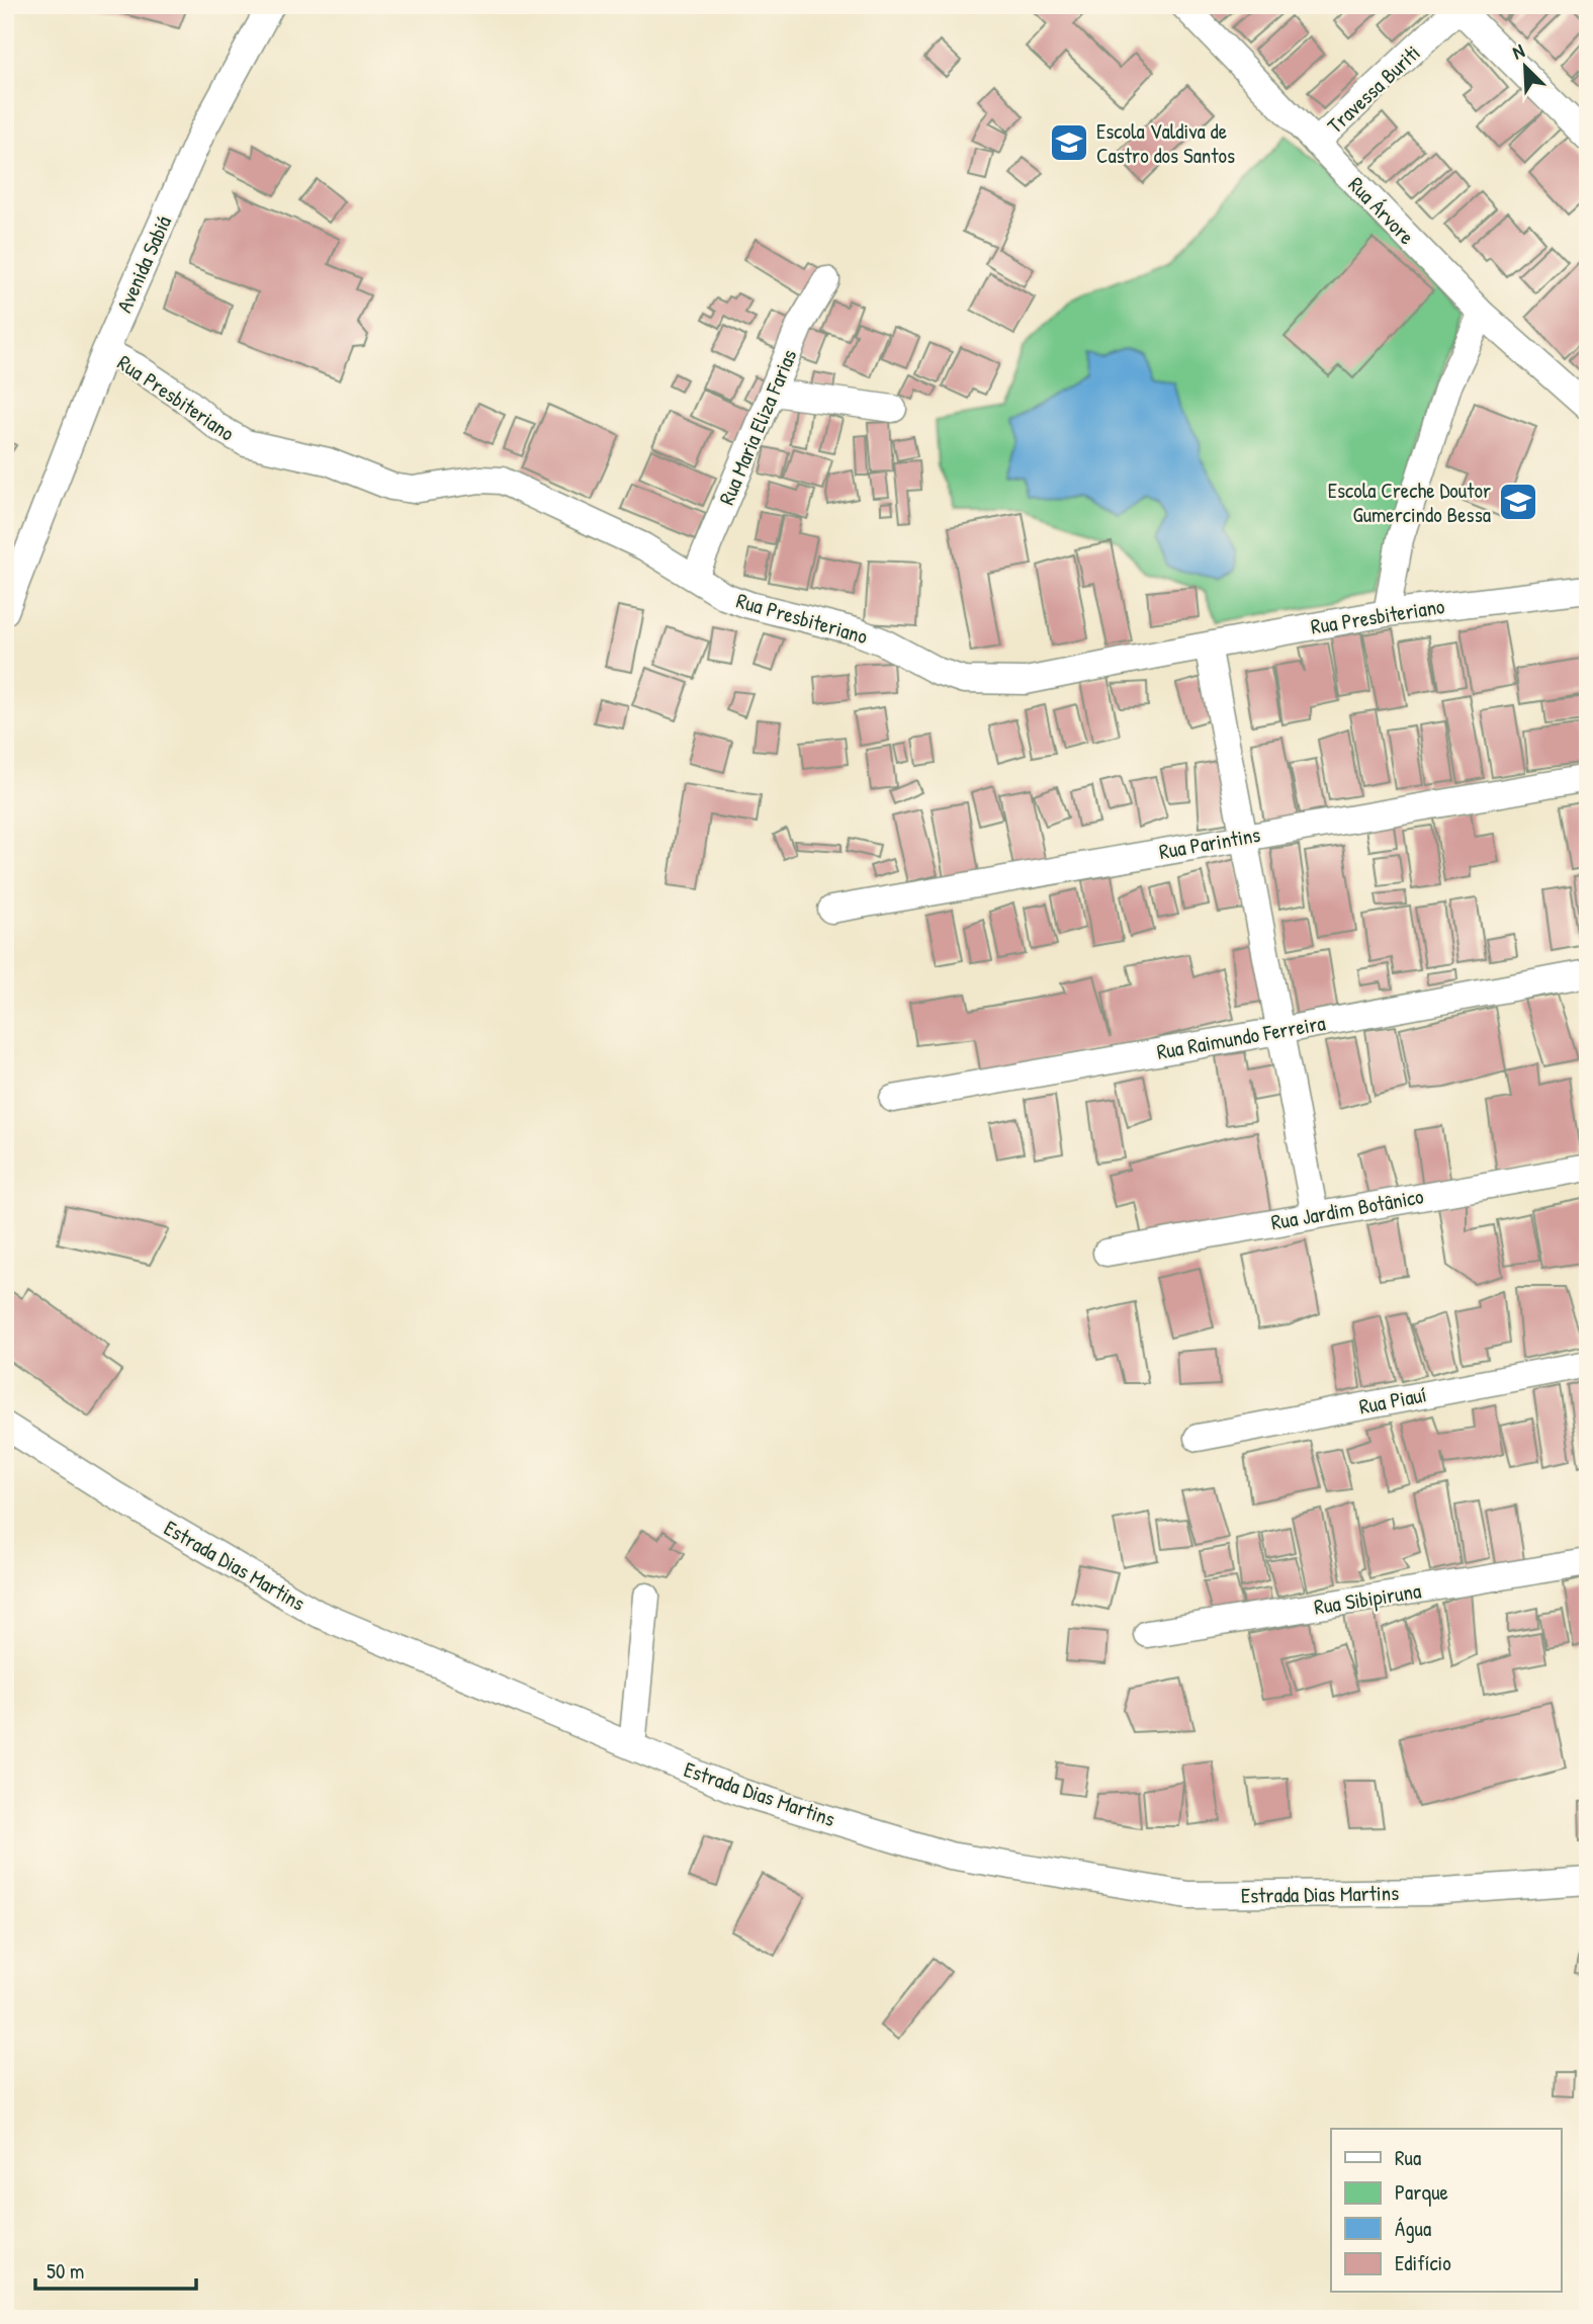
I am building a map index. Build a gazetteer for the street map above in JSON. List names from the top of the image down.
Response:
{
  "streets": {
    "street": [
      "Travessa Buriti",
      "Rua Árvore",
      "Avenida Sabiá",
      "Rua Presbiteriano",
      "Rua Maria Eliza Farias",
      "Rua Parintins",
      "Rua Raimundo Ferreira",
      "Rua Jardim Botânico",
      "Rua Piauí",
      "Estrada Dias Martins",
      "Rua Sibipiruna"
    ]
  },
  "crossings": [
    ["Travessa Buriti", "Rua Árvore"],
    ["Avenida Sabiá", "Rua Presbiteriano"],
    ["Rua Presbiteriano", "Rua Maria Eliza Farias"]
  ],
  "places": {
    "school or university": ["Escola Valdiva de Castro dos Santos", "Escola Creche Doutor Gumercindo Bessa"]
  },
  "legend": [
    "Rua",
    "Parque",
    "Água",
    "Edifício"
  ],
  "scale_bar": "50 m",
  "north": "top left"
}
